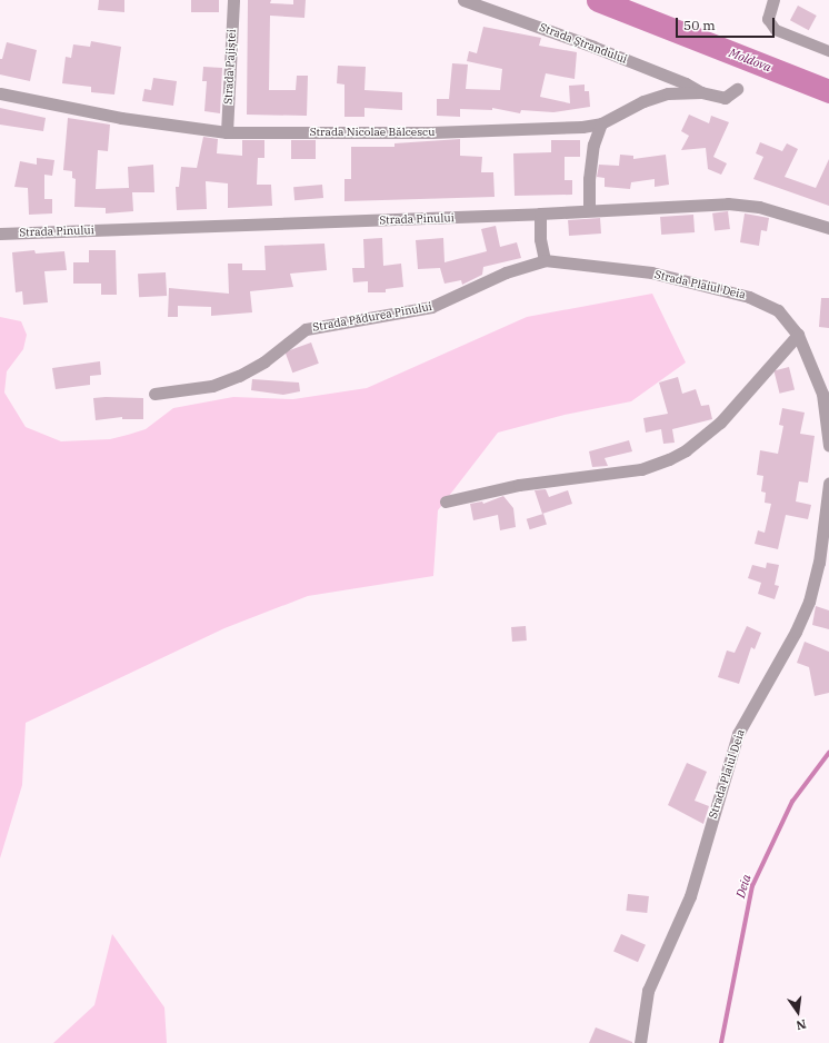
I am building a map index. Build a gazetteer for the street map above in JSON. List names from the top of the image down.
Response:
{
  "streets": {
    "street": [
      "Strada Ștrandului",
      "Strada Pajiștei",
      "Strada Nicolae Bălcescu",
      "Strada Pinului",
      "Strada Plaiul Deia",
      "Strada Pădurea Pinului"
    ]
  },
  "crossings": [
    ["Strada Ștrandului", "Strada Nicolae Bălcescu"],
    ["Strada Pajiștei", "Strada Nicolae Bălcescu"],
    ["Strada Plaiul Deia", "Strada Pădurea Pinului"]
  ],
  "water": ["Moldova", "Deia"],
  "scale_bar": "50 m",
  "north": "bottom"
}
